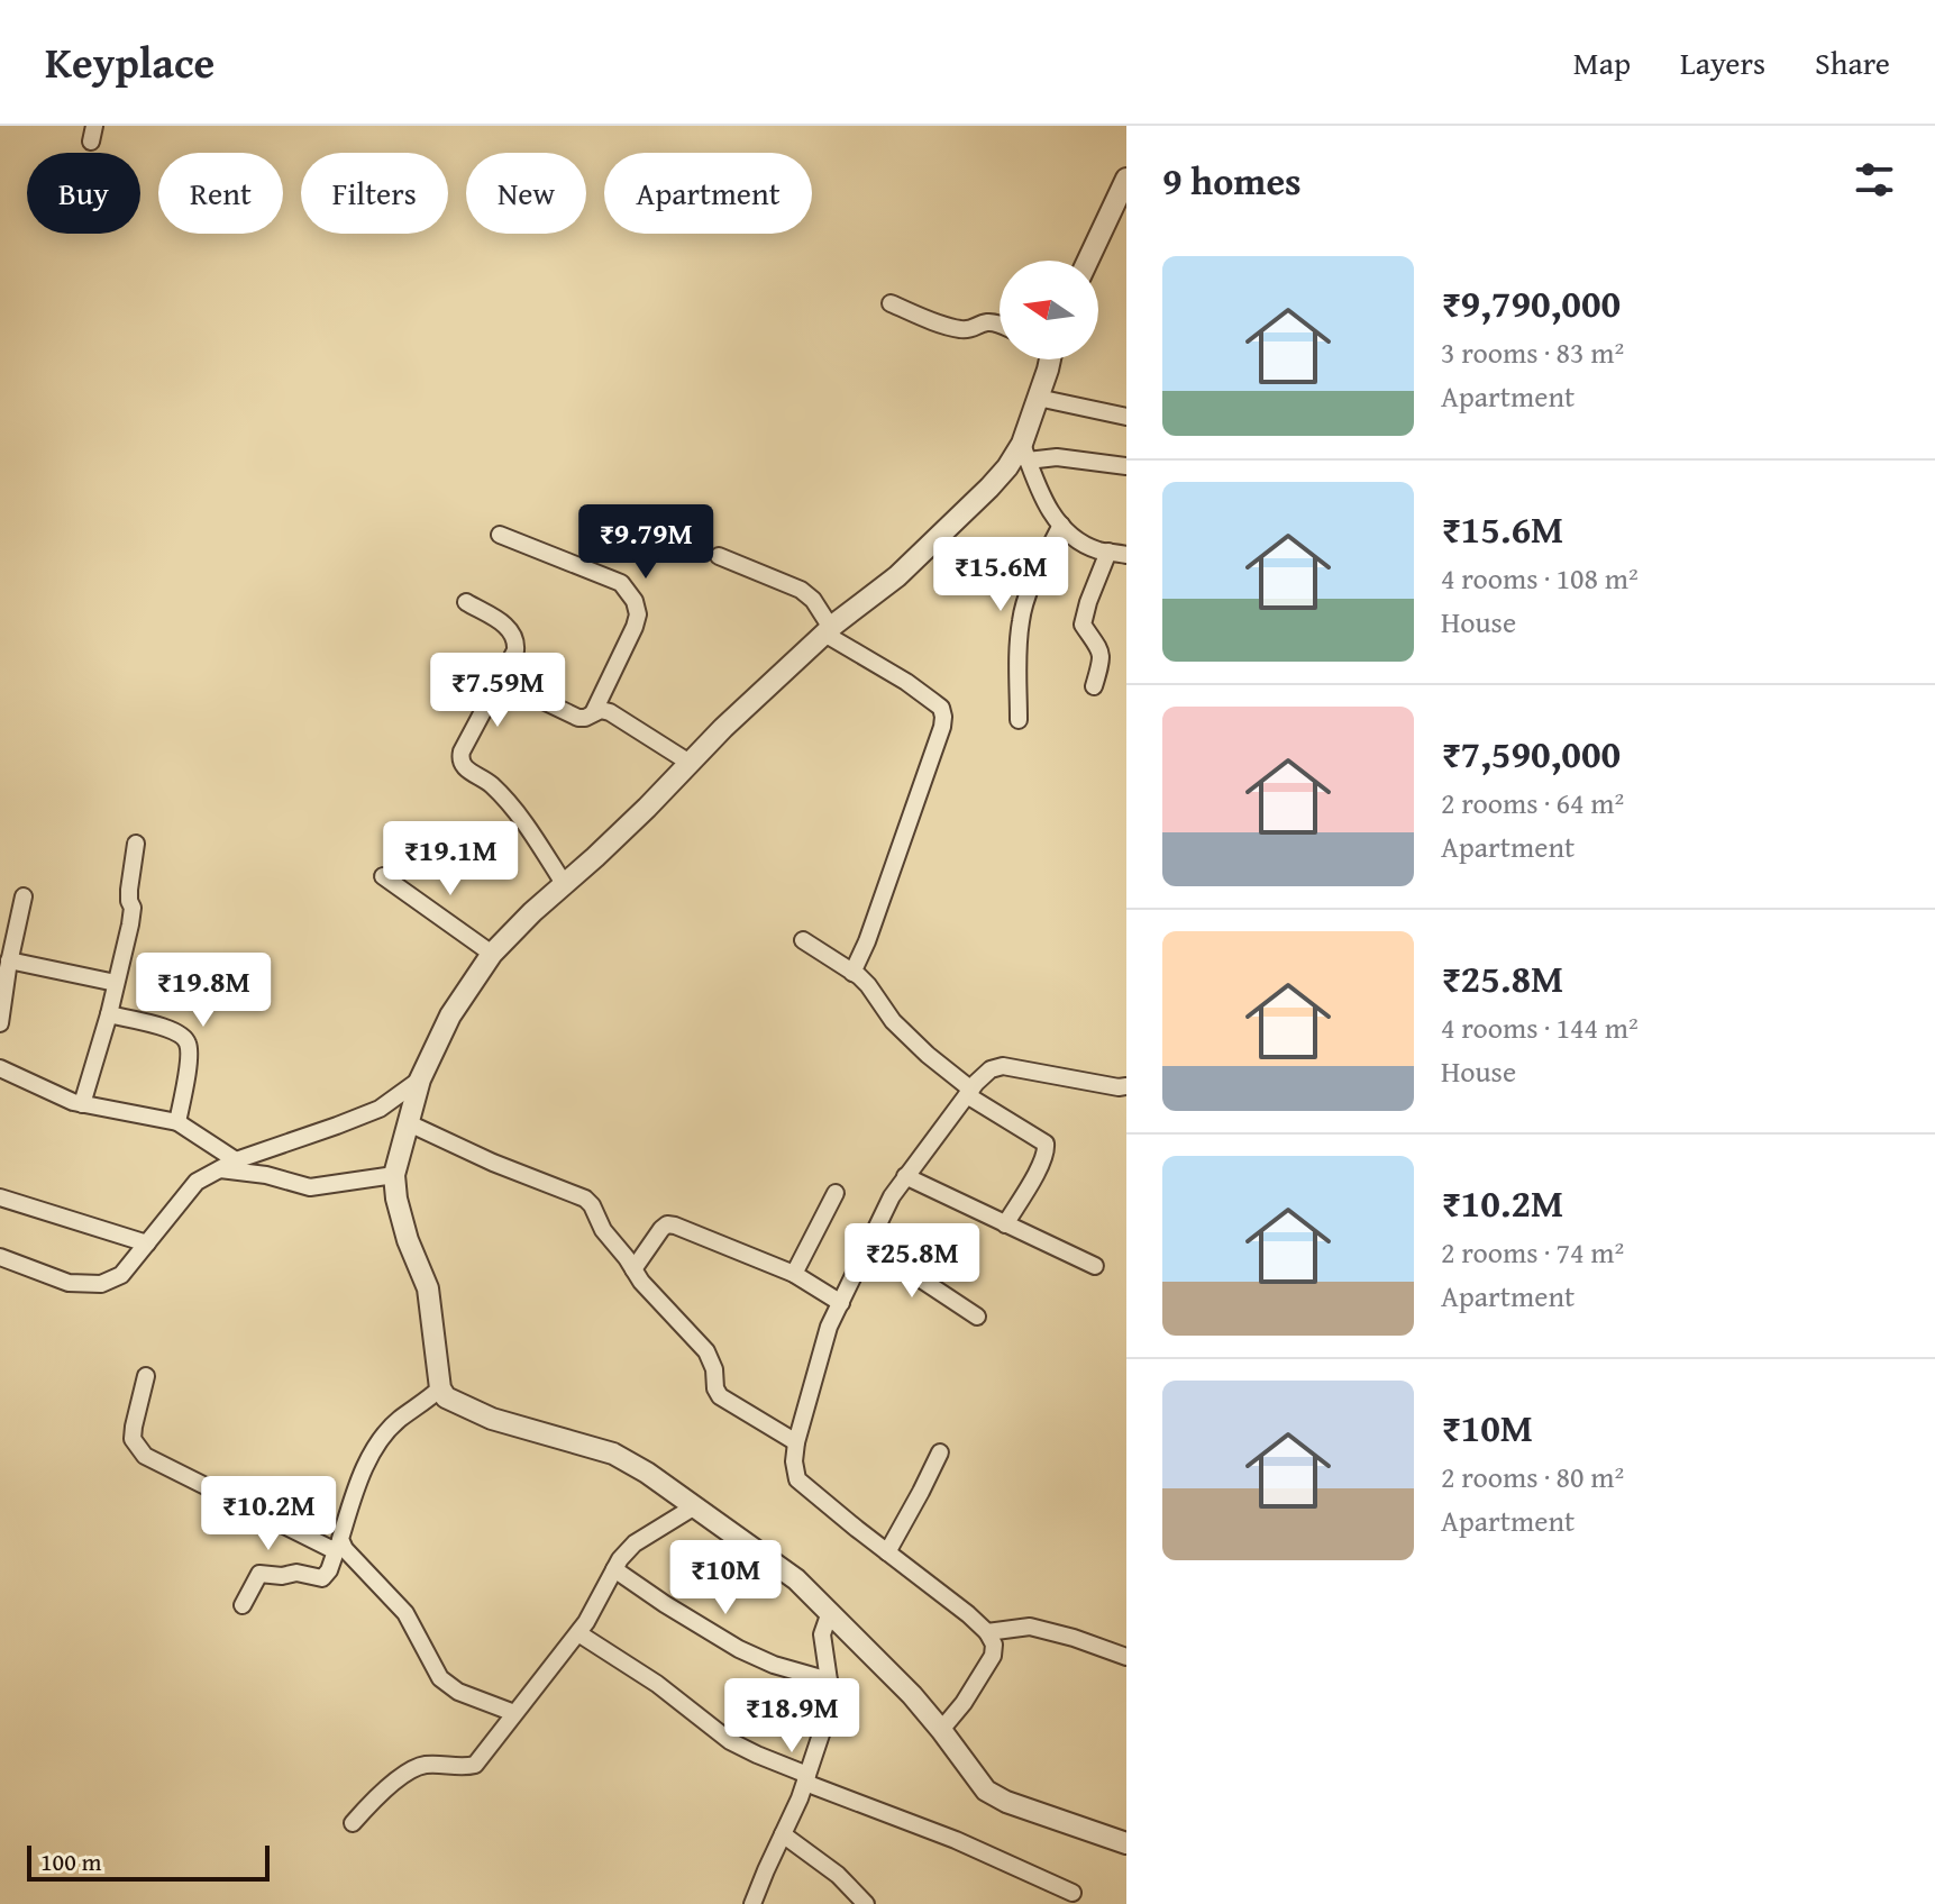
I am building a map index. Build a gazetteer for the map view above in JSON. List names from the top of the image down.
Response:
{
  "scale_bar": "100 m",
  "north": "left",
  "page": {
    "header": "Keyplace",
    "nav": ["Map", "Layers", "Share"],
    "heading": "9 homes",
    "chip": [
      "Buy",
      "Rent",
      "Filters",
      "New",
      "Apartment"
    ],
    "list": [
      {
        "name": "₹9,790,000",
        "note": "3 rooms · 83 m² · Apartment"
      },
      {
        "name": "₹15.6M",
        "note": "4 rooms · 108 m² · House"
      },
      {
        "name": "₹7,590,000",
        "note": "2 rooms · 64 m² · Apartment"
      },
      {
        "name": "₹25.8M",
        "note": "4 rooms · 144 m² · House"
      },
      {
        "name": "₹10.2M",
        "note": "2 rooms · 74 m² · Apartment"
      },
      {
        "name": "₹10M",
        "note": "2 rooms · 80 m² · Apartment"
      }
    ],
    "price": [
      "₹9.79M",
      "₹15.6M",
      "₹7.59M",
      "₹19.1M",
      "₹19.8M",
      "₹25.8M",
      "₹10.2M",
      "₹10M",
      "₹18.9M"
    ],
    "scale": "100 m"
  }
}
